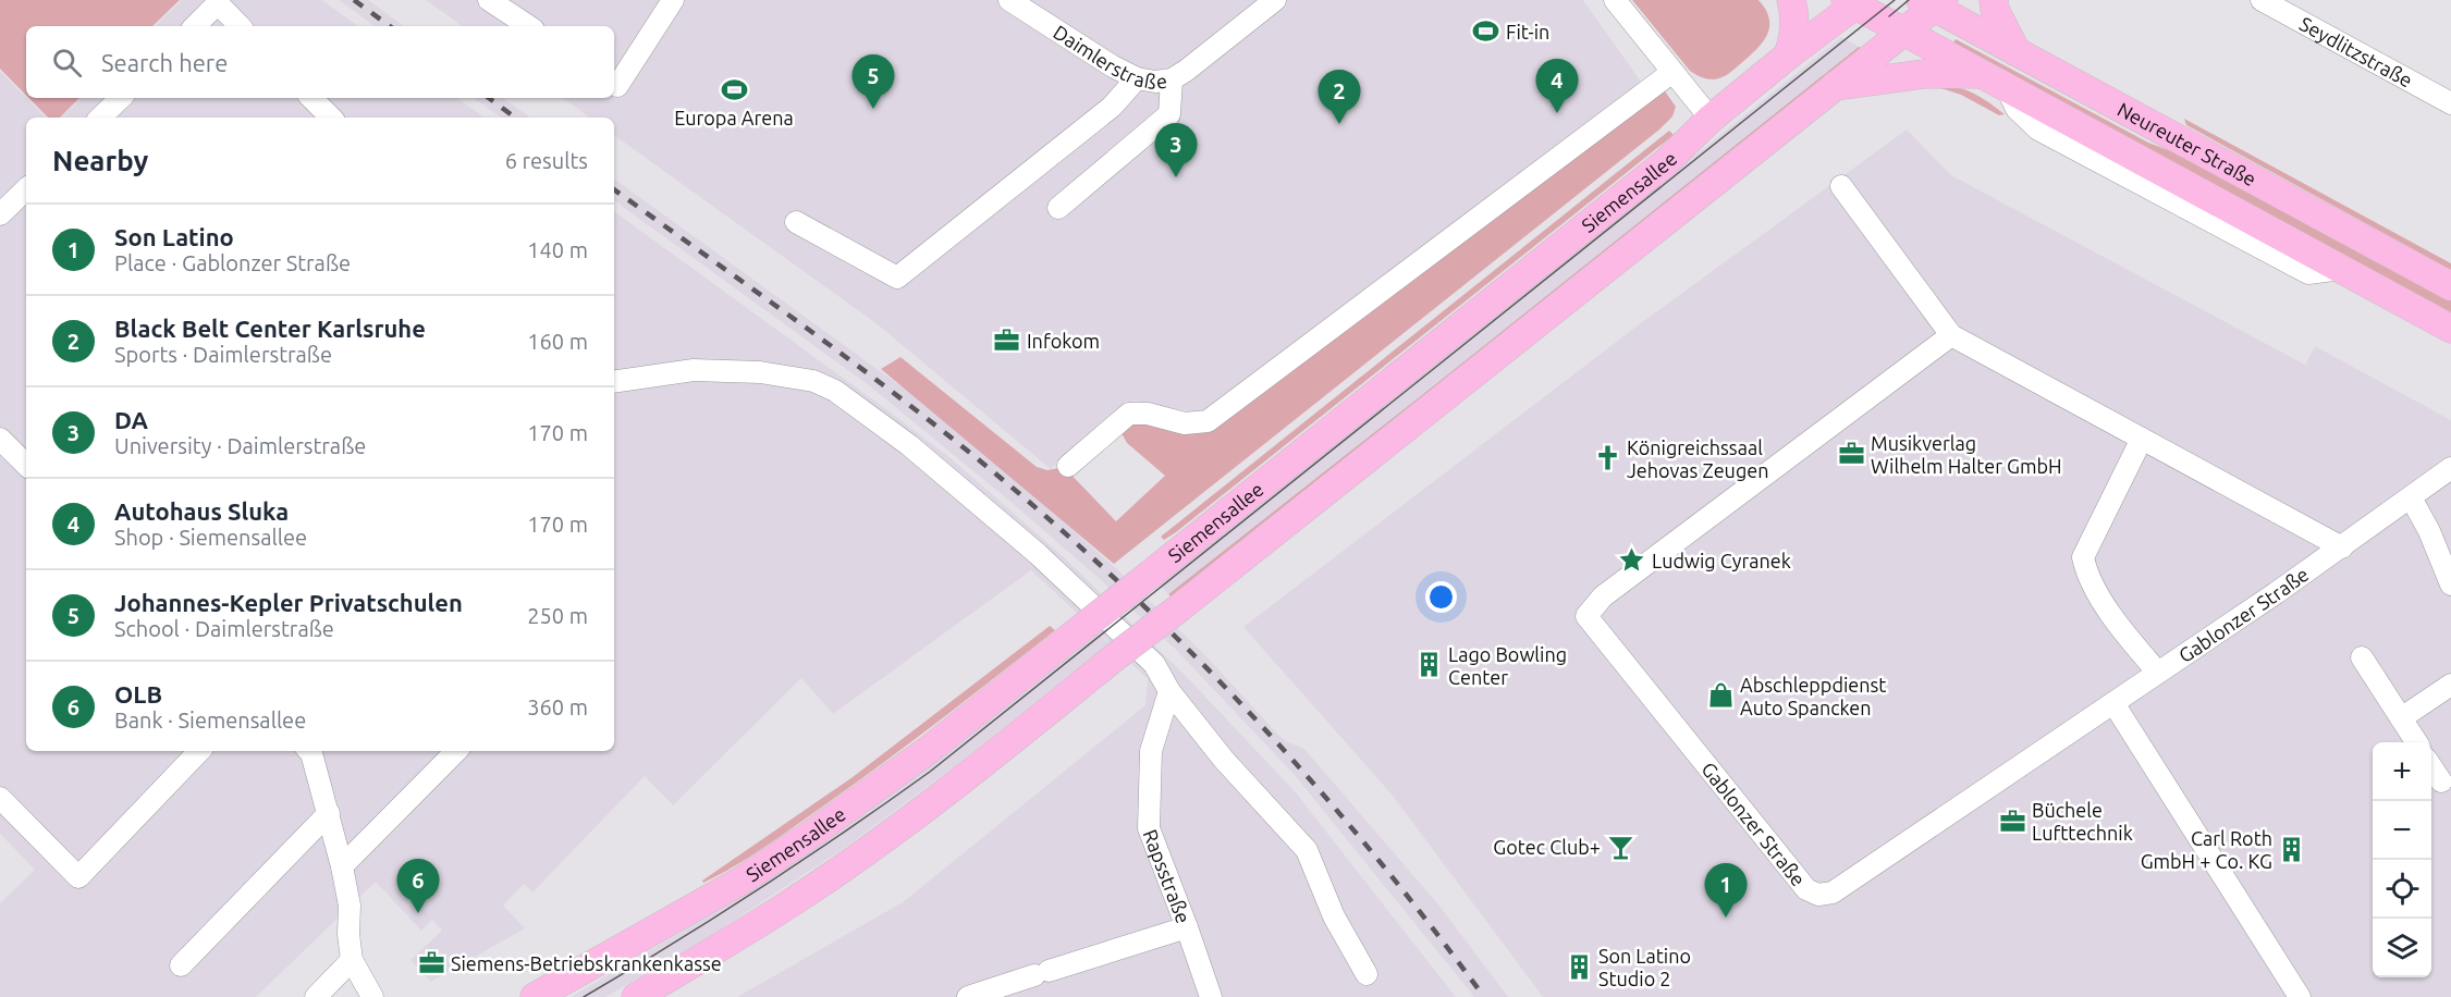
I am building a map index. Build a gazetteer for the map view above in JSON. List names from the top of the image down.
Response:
{
  "streets": {
    "main road": ["Neureuter Straße", "Siemensallee"],
    "street": [
      "Daimlerstraße",
      "Seydlitzstraße",
      "Gablonzer Straße",
      "Rapsstraße"
    ]
  },
  "crossings": [
    ["Neureuter Straße", "Siemensallee"]
  ],
  "places": {
    "sports": ["Fit-in", "Europa Arena"],
    "office": [
      "Infokom",
      "Musikverlag Wilhelm Halter GmbH",
      "Büchele Lufttechnik",
      "Siemens-Betriebskrankenkasse"
    ],
    "church": ["Königreichssaal Jehovas Zeugen"],
    "place": ["Ludwig Cyranek"],
    "building": ["Lago Bowling Center", "Carl Roth GmbH + Co. KG", "Son Latino Studio 2"],
    "shop": ["Abschleppdienst Auto Spancken"],
    "bar": ["Gotec Club+"]
  },
  "page": {
    "search": "Search here",
    "pins": [
      "5",
      "4",
      "2",
      "3",
      "6",
      "1"
    ],
    "heading": ["Nearby", "6 results"],
    "list": [
      {
        "mark": "1",
        "name": "Son Latino",
        "note": "Place · Gablonzer Straße",
        "value": "140 m"
      },
      {
        "mark": "2",
        "name": "Black Belt Center Karlsruhe",
        "note": "Sports · Daimlerstraße",
        "value": "160 m"
      },
      {
        "mark": "3",
        "name": "DA",
        "note": "University · Daimlerstraße",
        "value": "170 m"
      },
      {
        "mark": "4",
        "name": "Autohaus Sluka",
        "note": "Shop · Siemensallee",
        "value": "170 m"
      },
      {
        "mark": "5",
        "name": "Johannes-Kepler Privatschulen",
        "note": "School · Daimlerstraße",
        "value": "250 m"
      },
      {
        "mark": "6",
        "name": "OLB",
        "note": "Bank · Siemensallee",
        "value": "360 m"
      }
    ],
    "map_buttons": ["+", "−"]
  }
}
